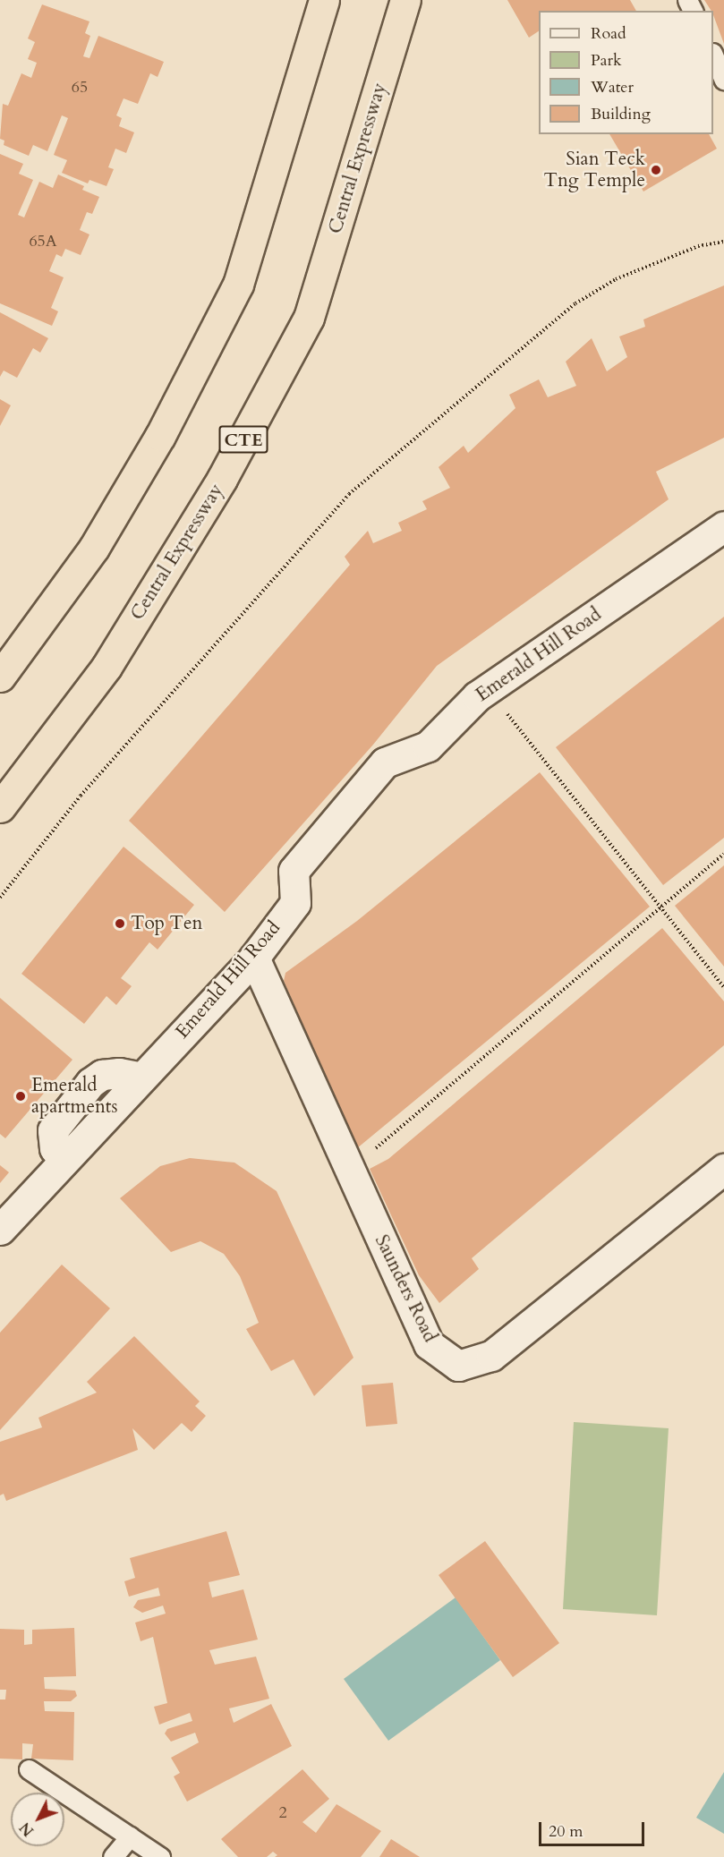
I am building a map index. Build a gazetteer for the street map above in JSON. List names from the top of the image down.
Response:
{
  "streets": {
    "highway": ["Central Expressway", "CTE"],
    "street": ["Emerald Hill Road", "Saunders Road"]
  },
  "crossings": [
    ["Emerald Hill Road", "Saunders Road"]
  ],
  "places": ["Sian Teck Tng Temple", "Top Ten", "Emerald apartments"],
  "house_numbers": ["65", "65A", "2"],
  "legend": [
    "Road",
    "Park",
    "Water",
    "Building"
  ],
  "scale_bar": "20 m",
  "north": "bottom left"
}
